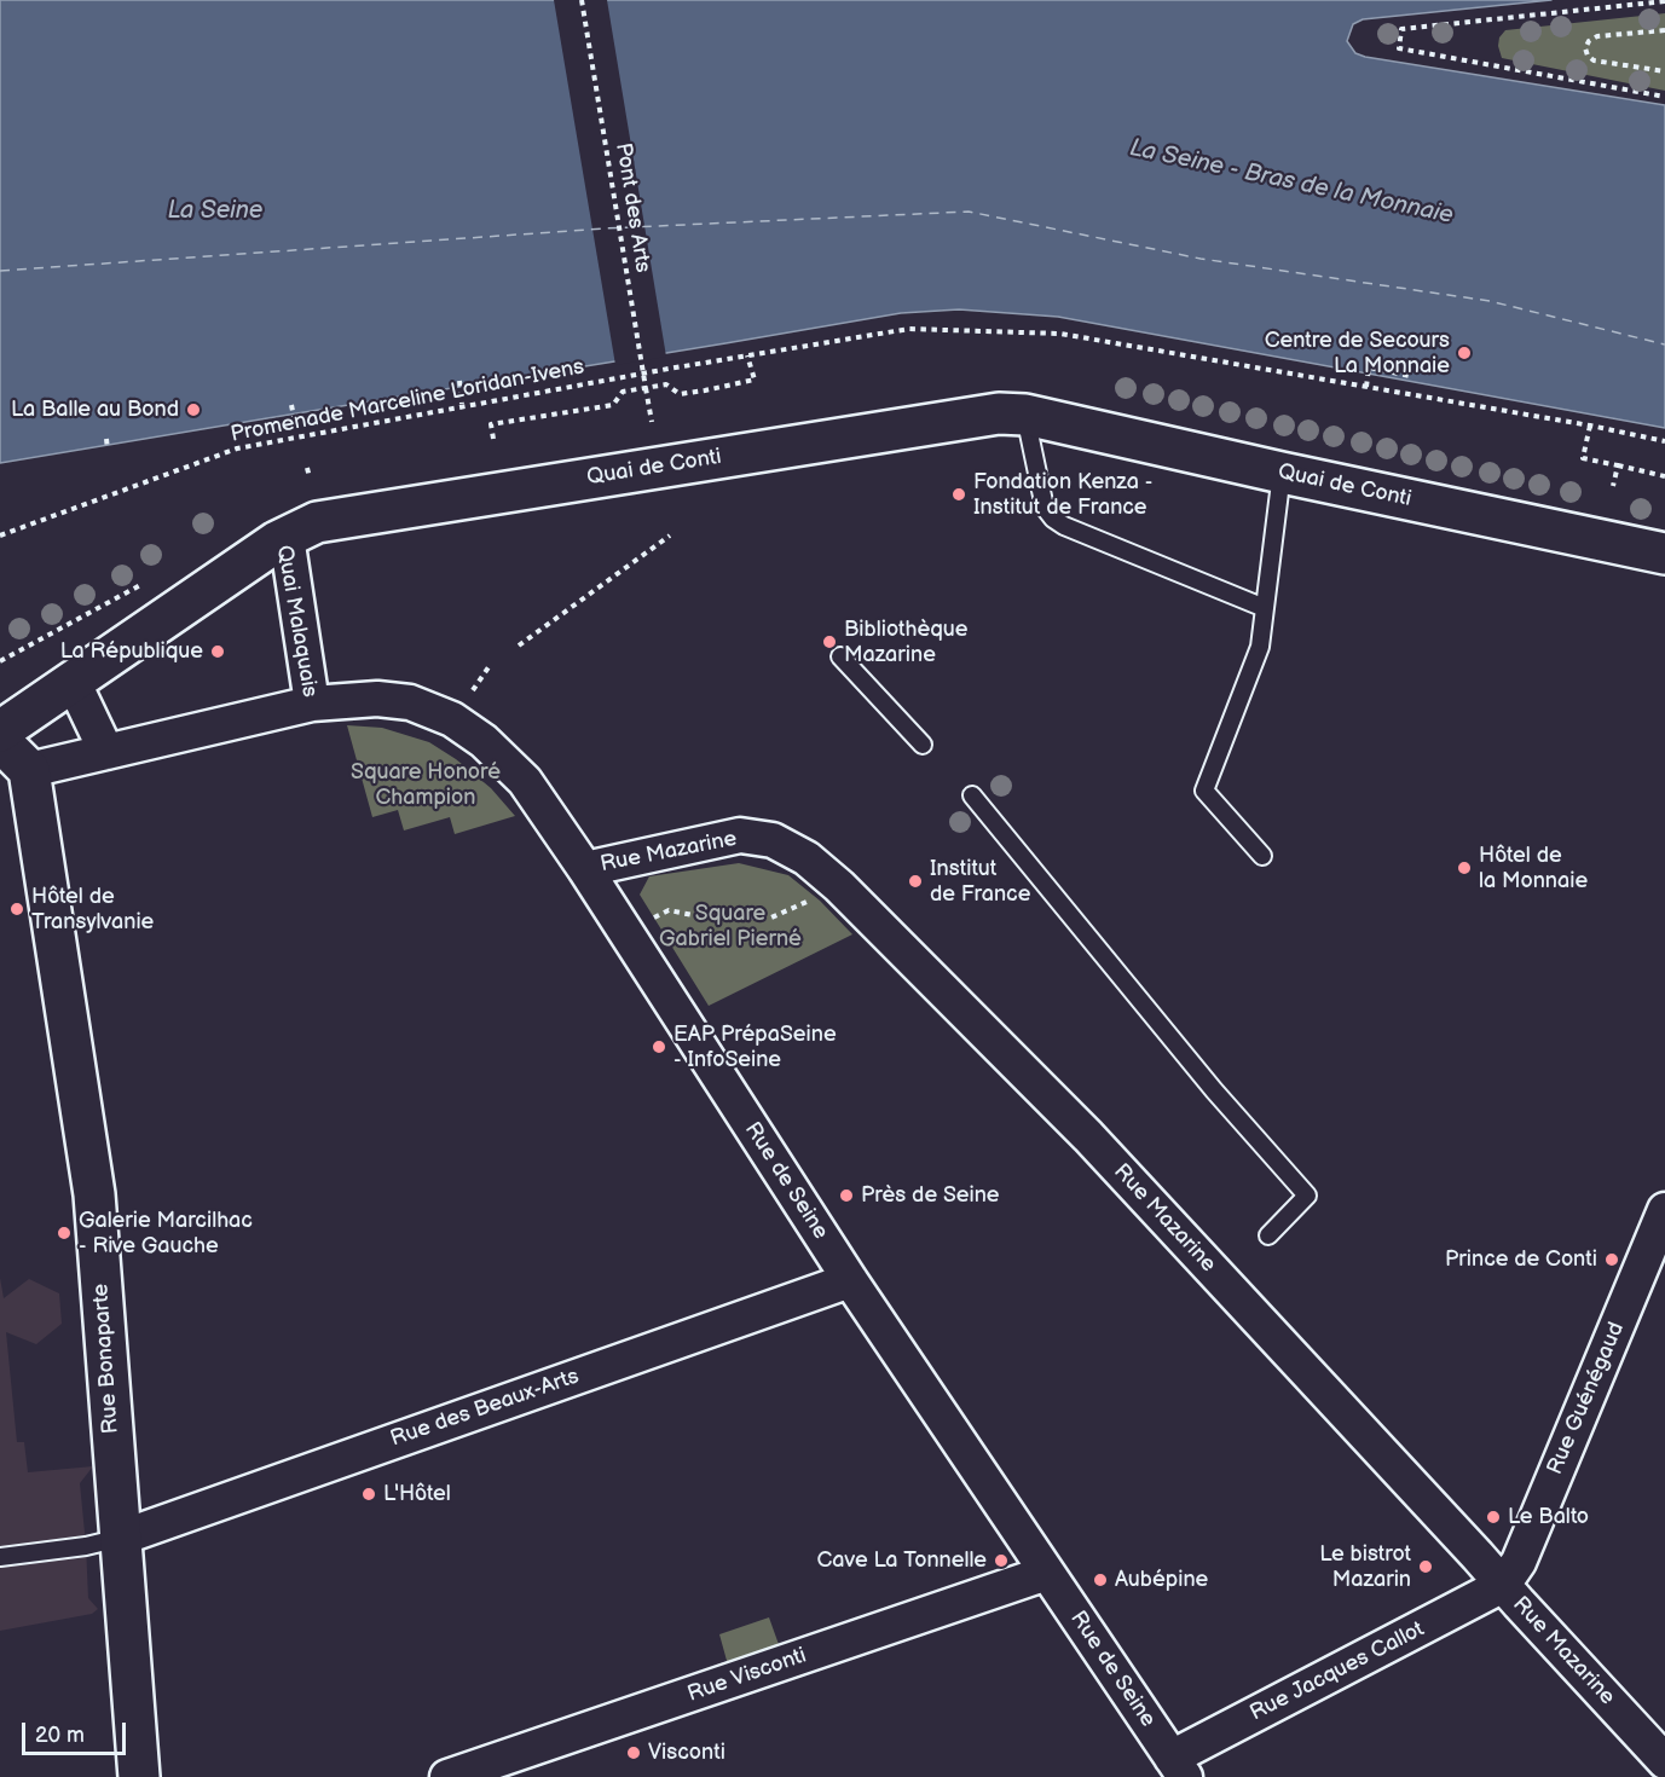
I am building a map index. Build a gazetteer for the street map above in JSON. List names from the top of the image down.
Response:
{
  "streets": {
    "main road": ["Quai de Conti", "Quai Malaquais", "Rue Bonaparte"],
    "street": [
      "Rue Mazarine",
      "Rue de Seine",
      "Rue Guénégaud",
      "Rue des Beaux-Arts",
      "Rue Jacques Callot",
      "Rue Visconti"
    ],
    "path": ["Pont des Arts", "Promenade Marceline Loridan-Ivens"]
  },
  "crossings": [
    ["Quai de Conti", "Quai Malaquais"],
    ["Quai Malaquais", "Rue de Seine"],
    ["Quai Malaquais", "Rue Bonaparte"],
    ["Rue Mazarine", "Rue de Seine"],
    ["Rue Mazarine", "Rue Guénégaud"],
    ["Rue Mazarine", "Rue Jacques Callot"],
    ["Rue de Seine", "Rue des Beaux-Arts"],
    ["Rue de Seine", "Rue Jacques Callot"],
    ["Rue de Seine", "Rue Visconti"],
    ["Rue Bonaparte", "Rue des Beaux-Arts"],
    ["Rue Guénégaud", "Rue Jacques Callot"]
  ],
  "water": ["La Seine - Bras de la Monnaie", "La Seine"],
  "parks": ["Square Honoré Champion", "Square Gabriel Pierné"],
  "places": [
    "Centre de Secours La Monnaie",
    "La Balle au Bond",
    "Fondation Kenza - Institut de France",
    "Bibliothèque Mazarine",
    "La République",
    "Hôtel de la Monnaie",
    "Institut de France",
    "Hôtel de Transylvanie",
    "EAP PrépaSeine - InfoSeine",
    "Près de Seine",
    "Galerie Marcilhac - Rive Gauche",
    "Prince de Conti",
    "L'Hôtel",
    "Le Balto",
    "Cave La Tonnelle",
    "Le bistrot Mazarin",
    "Aubépine",
    "Visconti"
  ],
  "scale_bar": "20 m"
}
